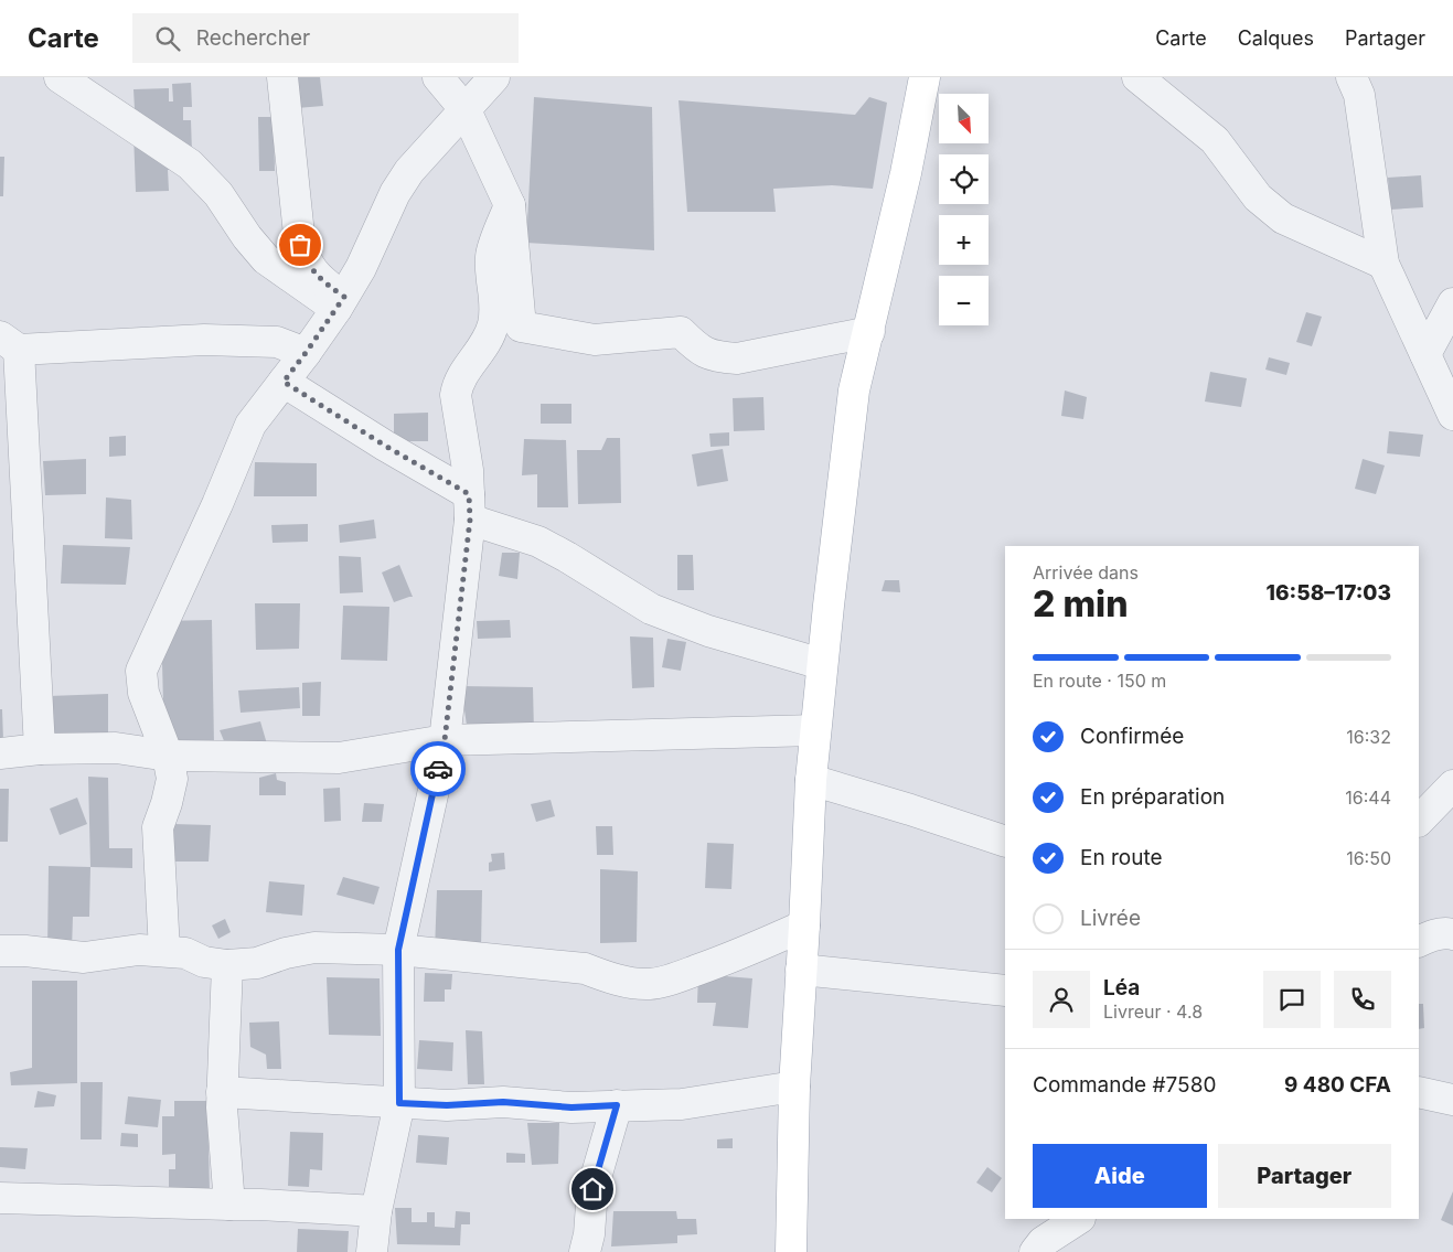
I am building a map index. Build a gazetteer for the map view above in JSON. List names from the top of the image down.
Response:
{
  "north": "bottom right",
  "page": {
    "header": "Carte",
    "search": "Rechercher",
    "nav": ["Carte", "Calques", "Partager"],
    "map_buttons": ["+", "−"],
    "heading": ["2 min", "Arrivée dans", "16:58–17:03"],
    "panel": [
      "Léa",
      "Livreur · 4.8",
      "Commande #7580",
      "9 480 CFA"
    ],
    "bar": "En route · 150 m",
    "list": [
      ["Confirmée", "16:32"],
      ["En préparation", "16:44"],
      ["En route", "16:50"],
      "Livrée"
    ],
    "buttons": ["Aide", "Partager"]
  }
}
